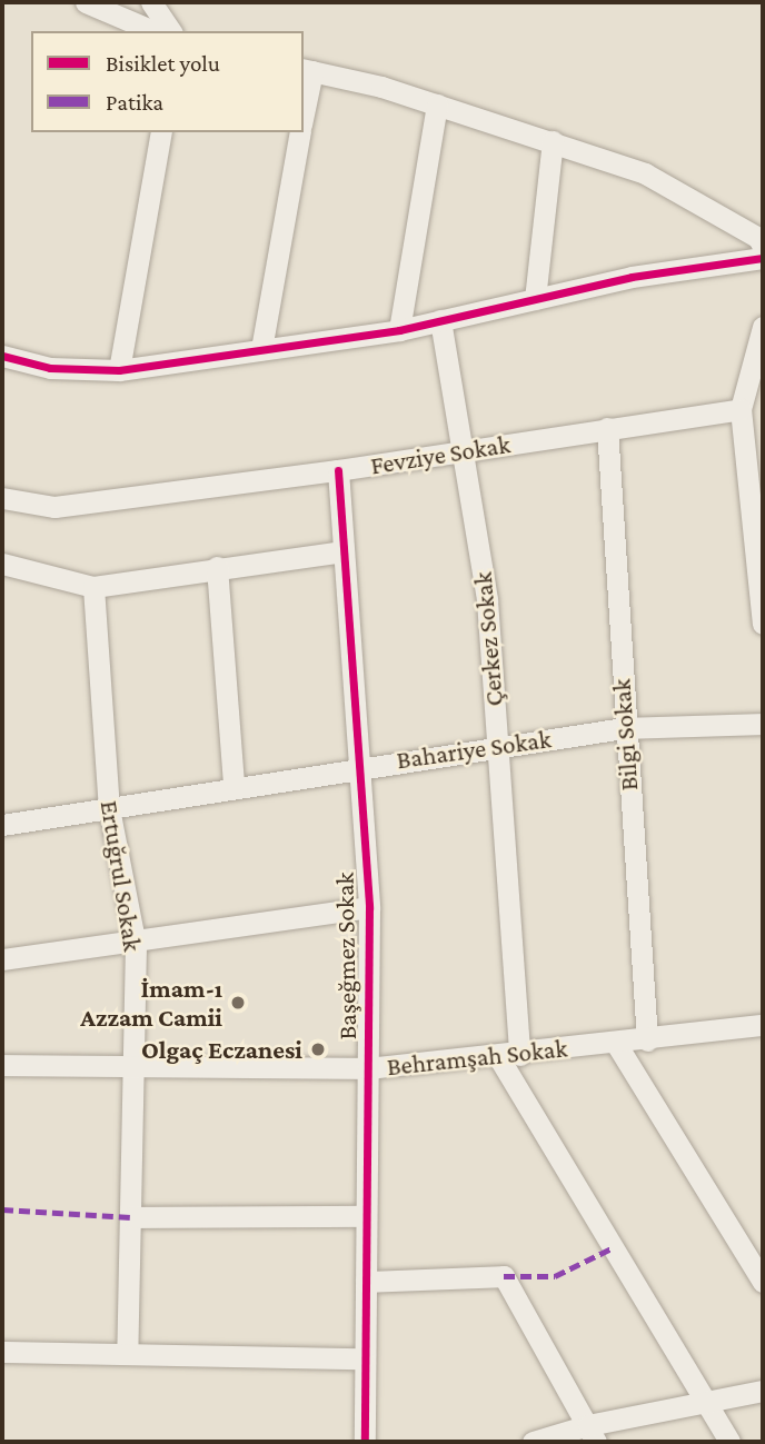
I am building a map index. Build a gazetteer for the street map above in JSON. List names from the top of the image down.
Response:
{
  "streets": {
    "street": [
      "Fevziye Sokak",
      "Çerkez Sokak",
      "Bilgi Sokak",
      "Bahariye Sokak",
      "Ertuğrul Sokak",
      "Başeğmez Sokak",
      "Behramşah Sokak"
    ]
  },
  "crossings": [
    ["Fevziye Sokak", "Çerkez Sokak"],
    ["Fevziye Sokak", "Bilgi Sokak"],
    ["Fevziye Sokak", "Başeğmez Sokak"],
    ["Çerkez Sokak", "Bahariye Sokak"],
    ["Çerkez Sokak", "Behramşah Sokak"],
    ["Bilgi Sokak", "Bahariye Sokak"],
    ["Bilgi Sokak", "Behramşah Sokak"],
    ["Bahariye Sokak", "Ertuğrul Sokak"],
    ["Bahariye Sokak", "Başeğmez Sokak"],
    ["Ertuğrul Sokak", "Behramşah Sokak"],
    ["Başeğmez Sokak", "Behramşah Sokak"]
  ],
  "places": ["İmam-ı Azzam Camii", "Olgaç Eczanesi"],
  "legend": ["Bisiklet yolu", "Patika"]
}
